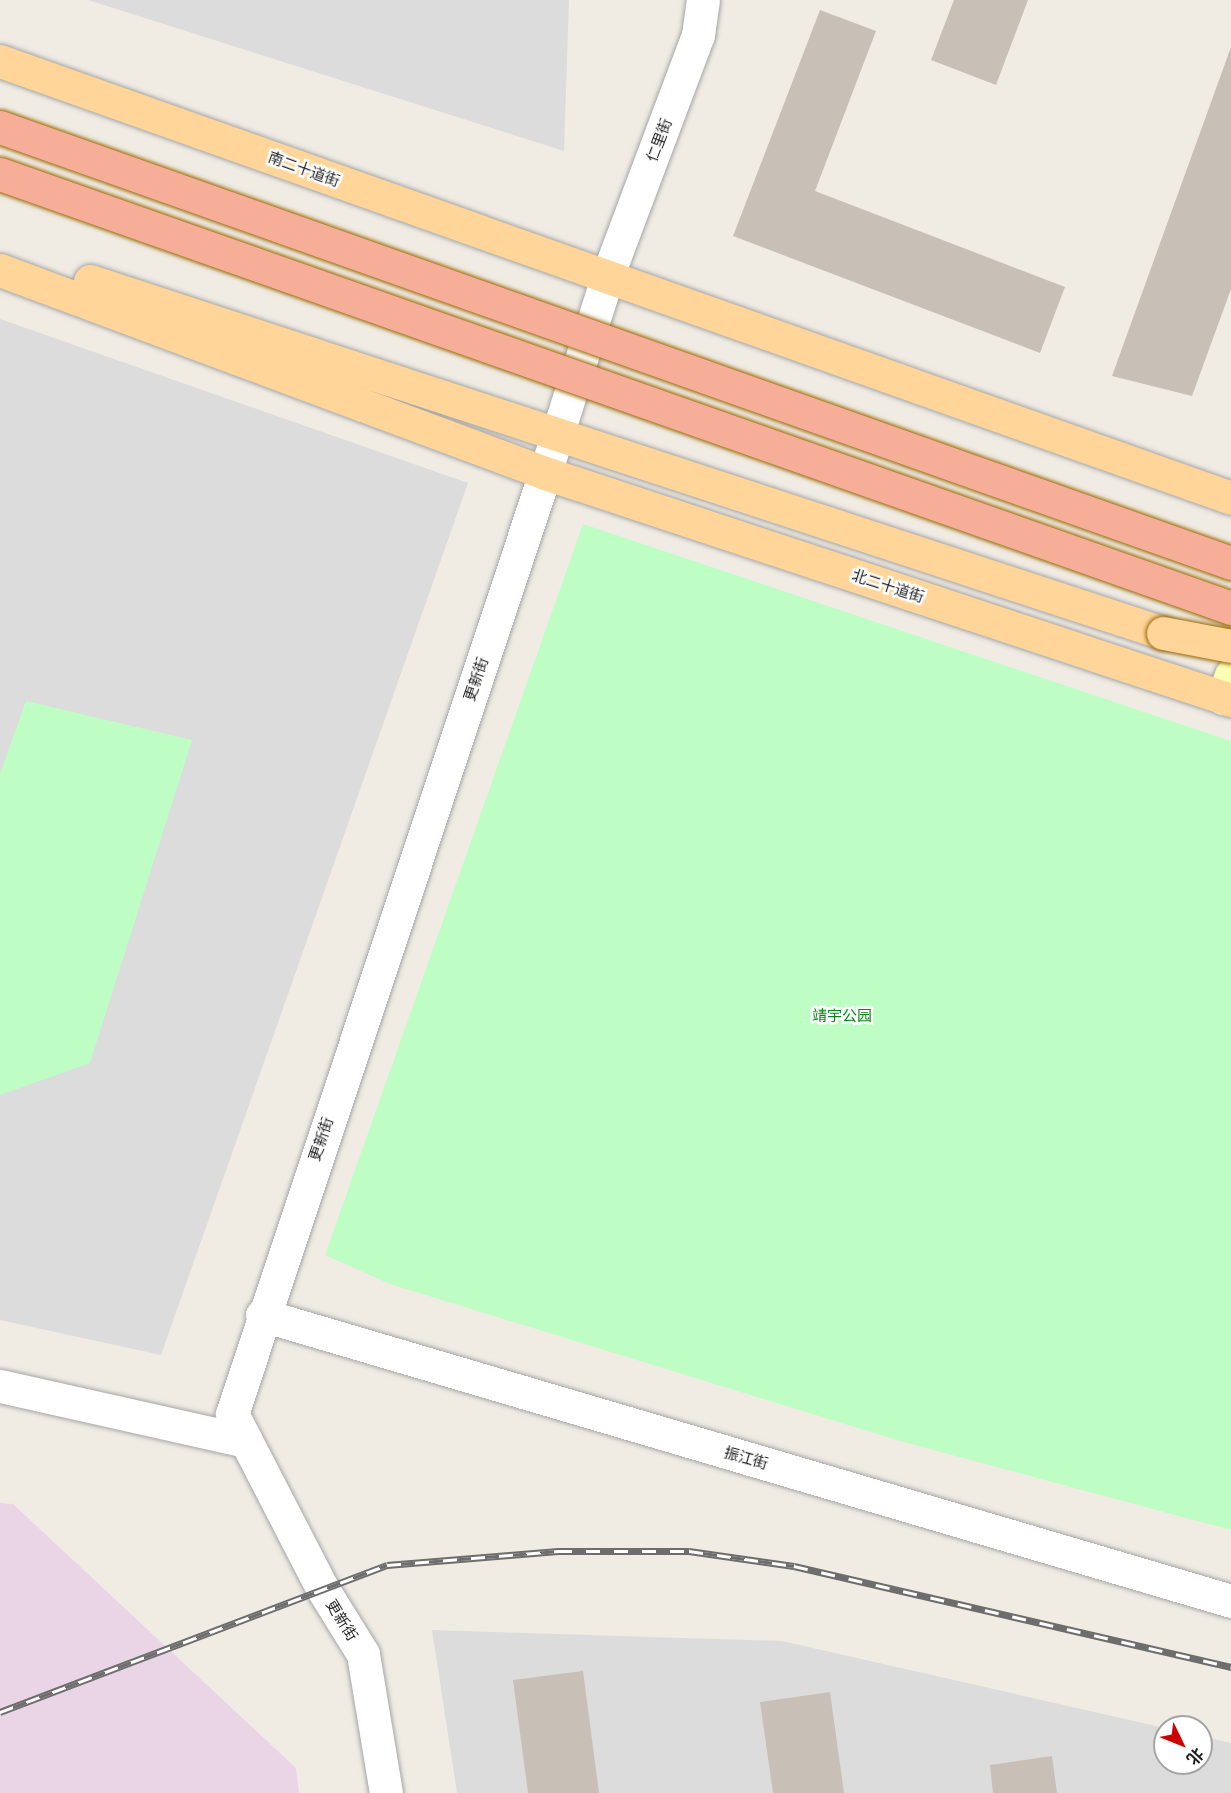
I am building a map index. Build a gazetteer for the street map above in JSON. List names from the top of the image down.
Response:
{
  "streets": {
    "main road": ["南二十道街", "北二十道街"],
    "street": ["仁里街", "更新街", "振江街"]
  },
  "crossings": [
    ["仁里街", "南二十道街"],
    ["仁里街", "更新街"],
    ["北二十道街", "更新街"],
    ["更新街", "振江街"]
  ],
  "parks": ["靖宇公园"],
  "north": "bottom right"
}
